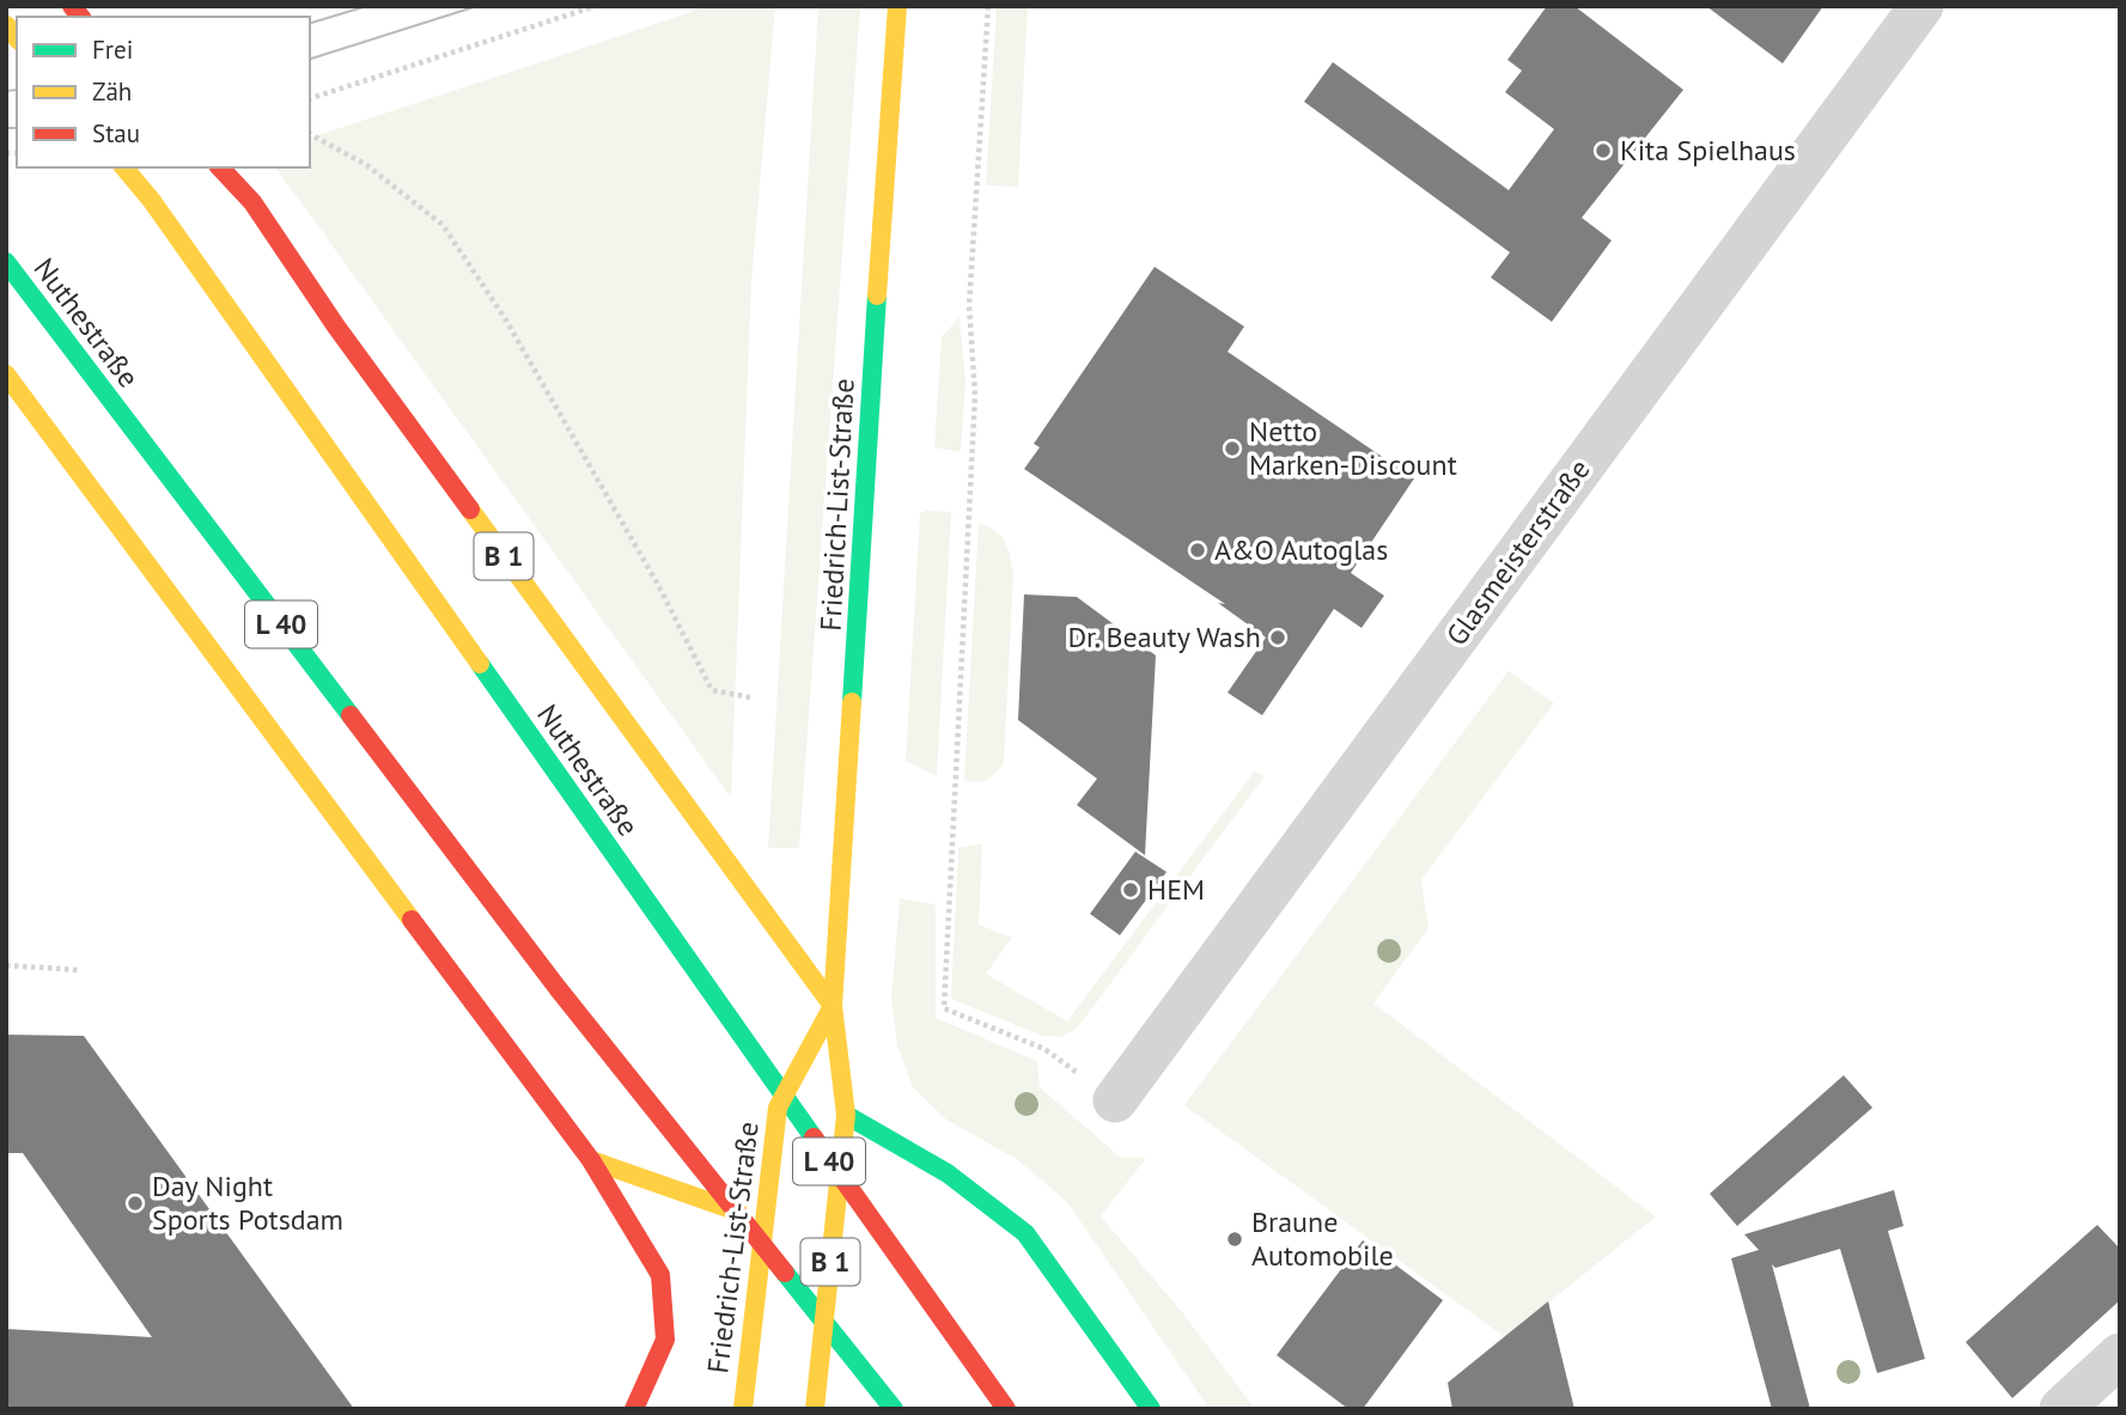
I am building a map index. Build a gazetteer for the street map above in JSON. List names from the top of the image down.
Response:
{
  "streets": {
    "main road": [
      "Nuthestraße",
      "Friedrich-List-Straße",
      "B 1",
      "L 40"
    ],
    "street": ["Glasmeisterstraße"]
  },
  "crossings": [
    ["Friedrich-List-Straße", "B 1"]
  ],
  "places": [
    "Kita Spielhaus",
    "Netto Marken-Discount",
    "A&O Autoglas",
    "Dr. Beauty Wash",
    "HEM",
    "Day Night Sports Potsdam",
    "Braune Automobile"
  ],
  "legend": ["Frei", "Zäh", "Stau"]
}
